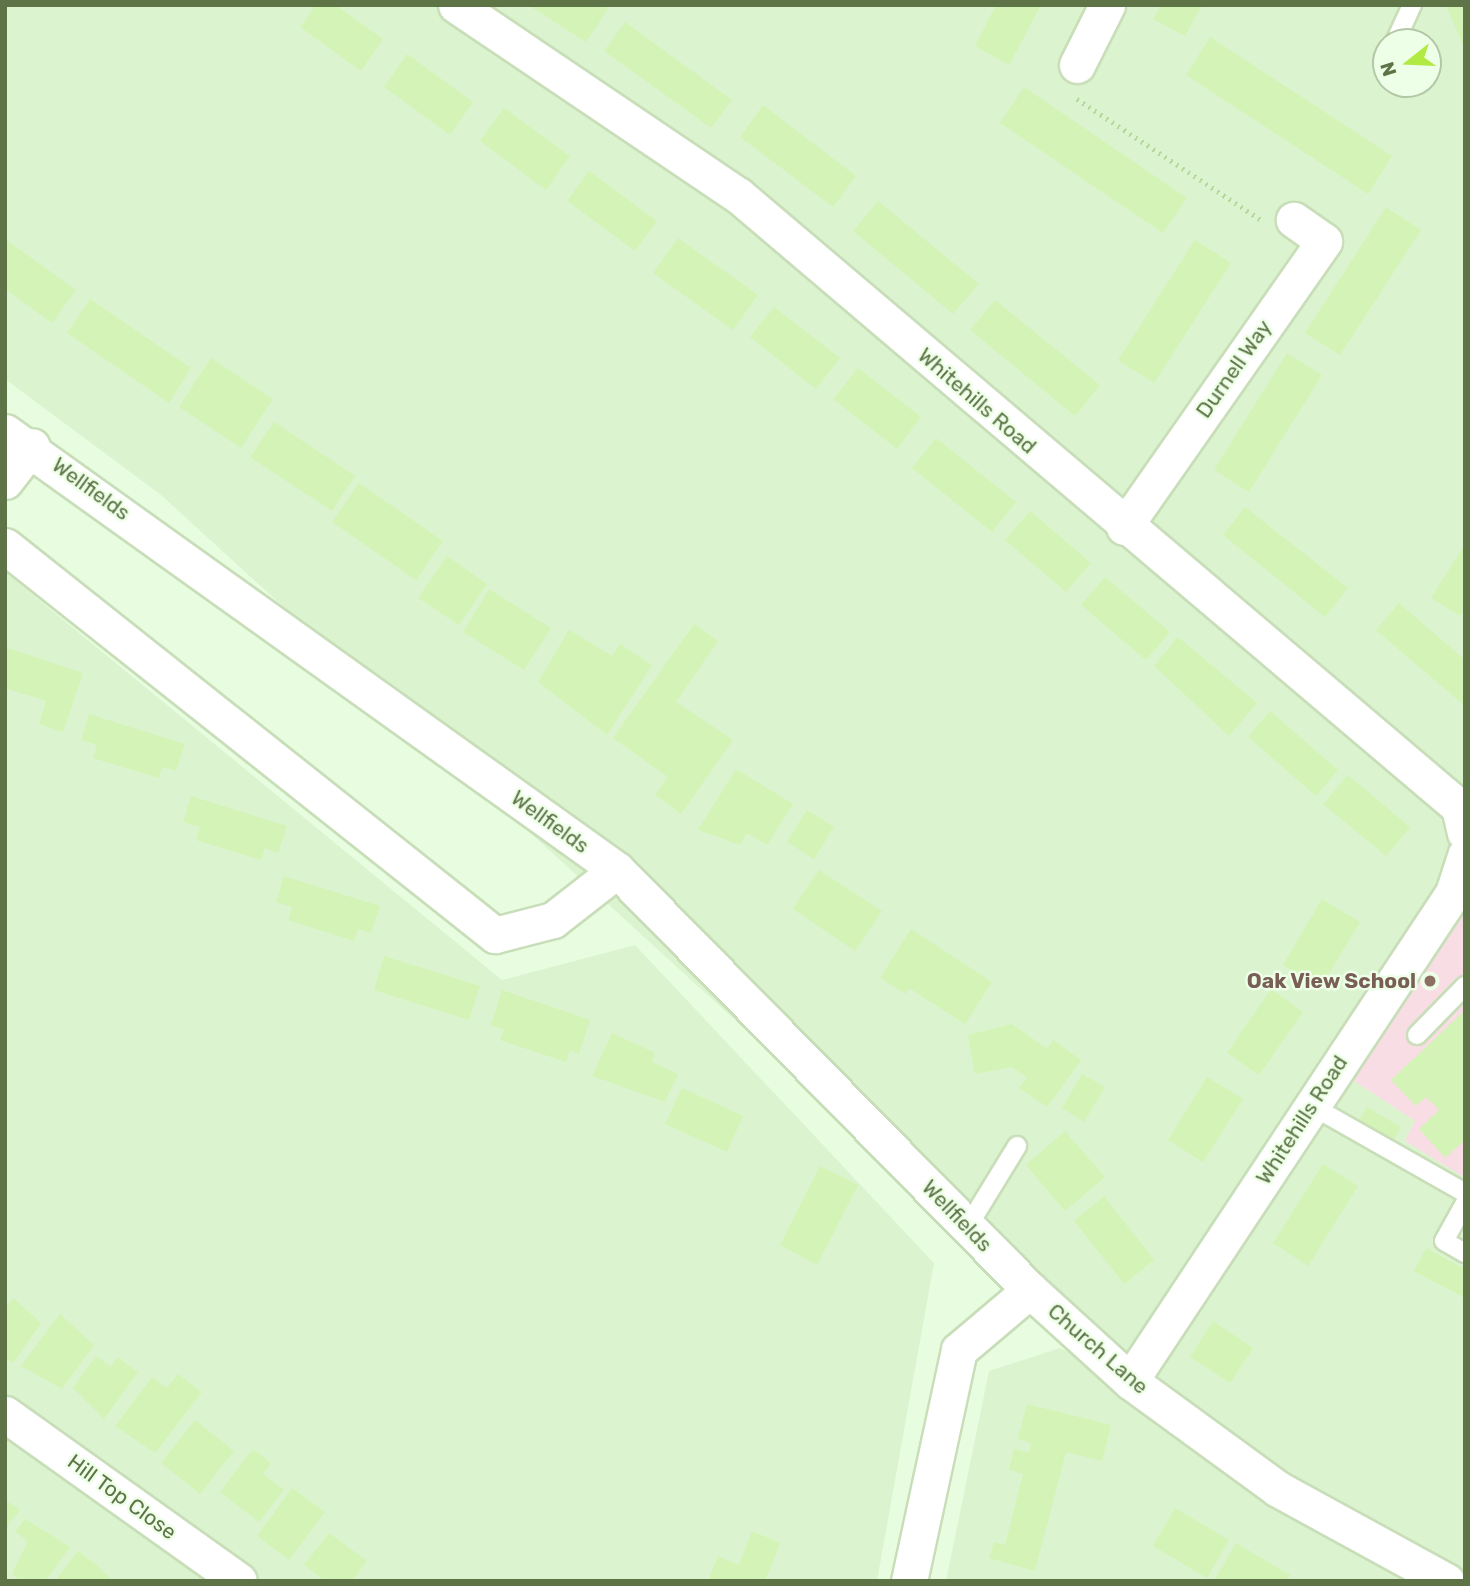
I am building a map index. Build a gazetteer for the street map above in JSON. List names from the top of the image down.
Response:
{
  "streets": {
    "street": [
      "Durnell Way",
      "Whitehills Road",
      "Wellfields",
      "Church Lane",
      "Hill Top Close"
    ]
  },
  "crossings": [
    ["Durnell Way", "Whitehills Road"],
    ["Whitehills Road", "Church Lane"],
    ["Wellfields", "Church Lane"]
  ],
  "places": ["Oak View School"],
  "north": "left"
}
